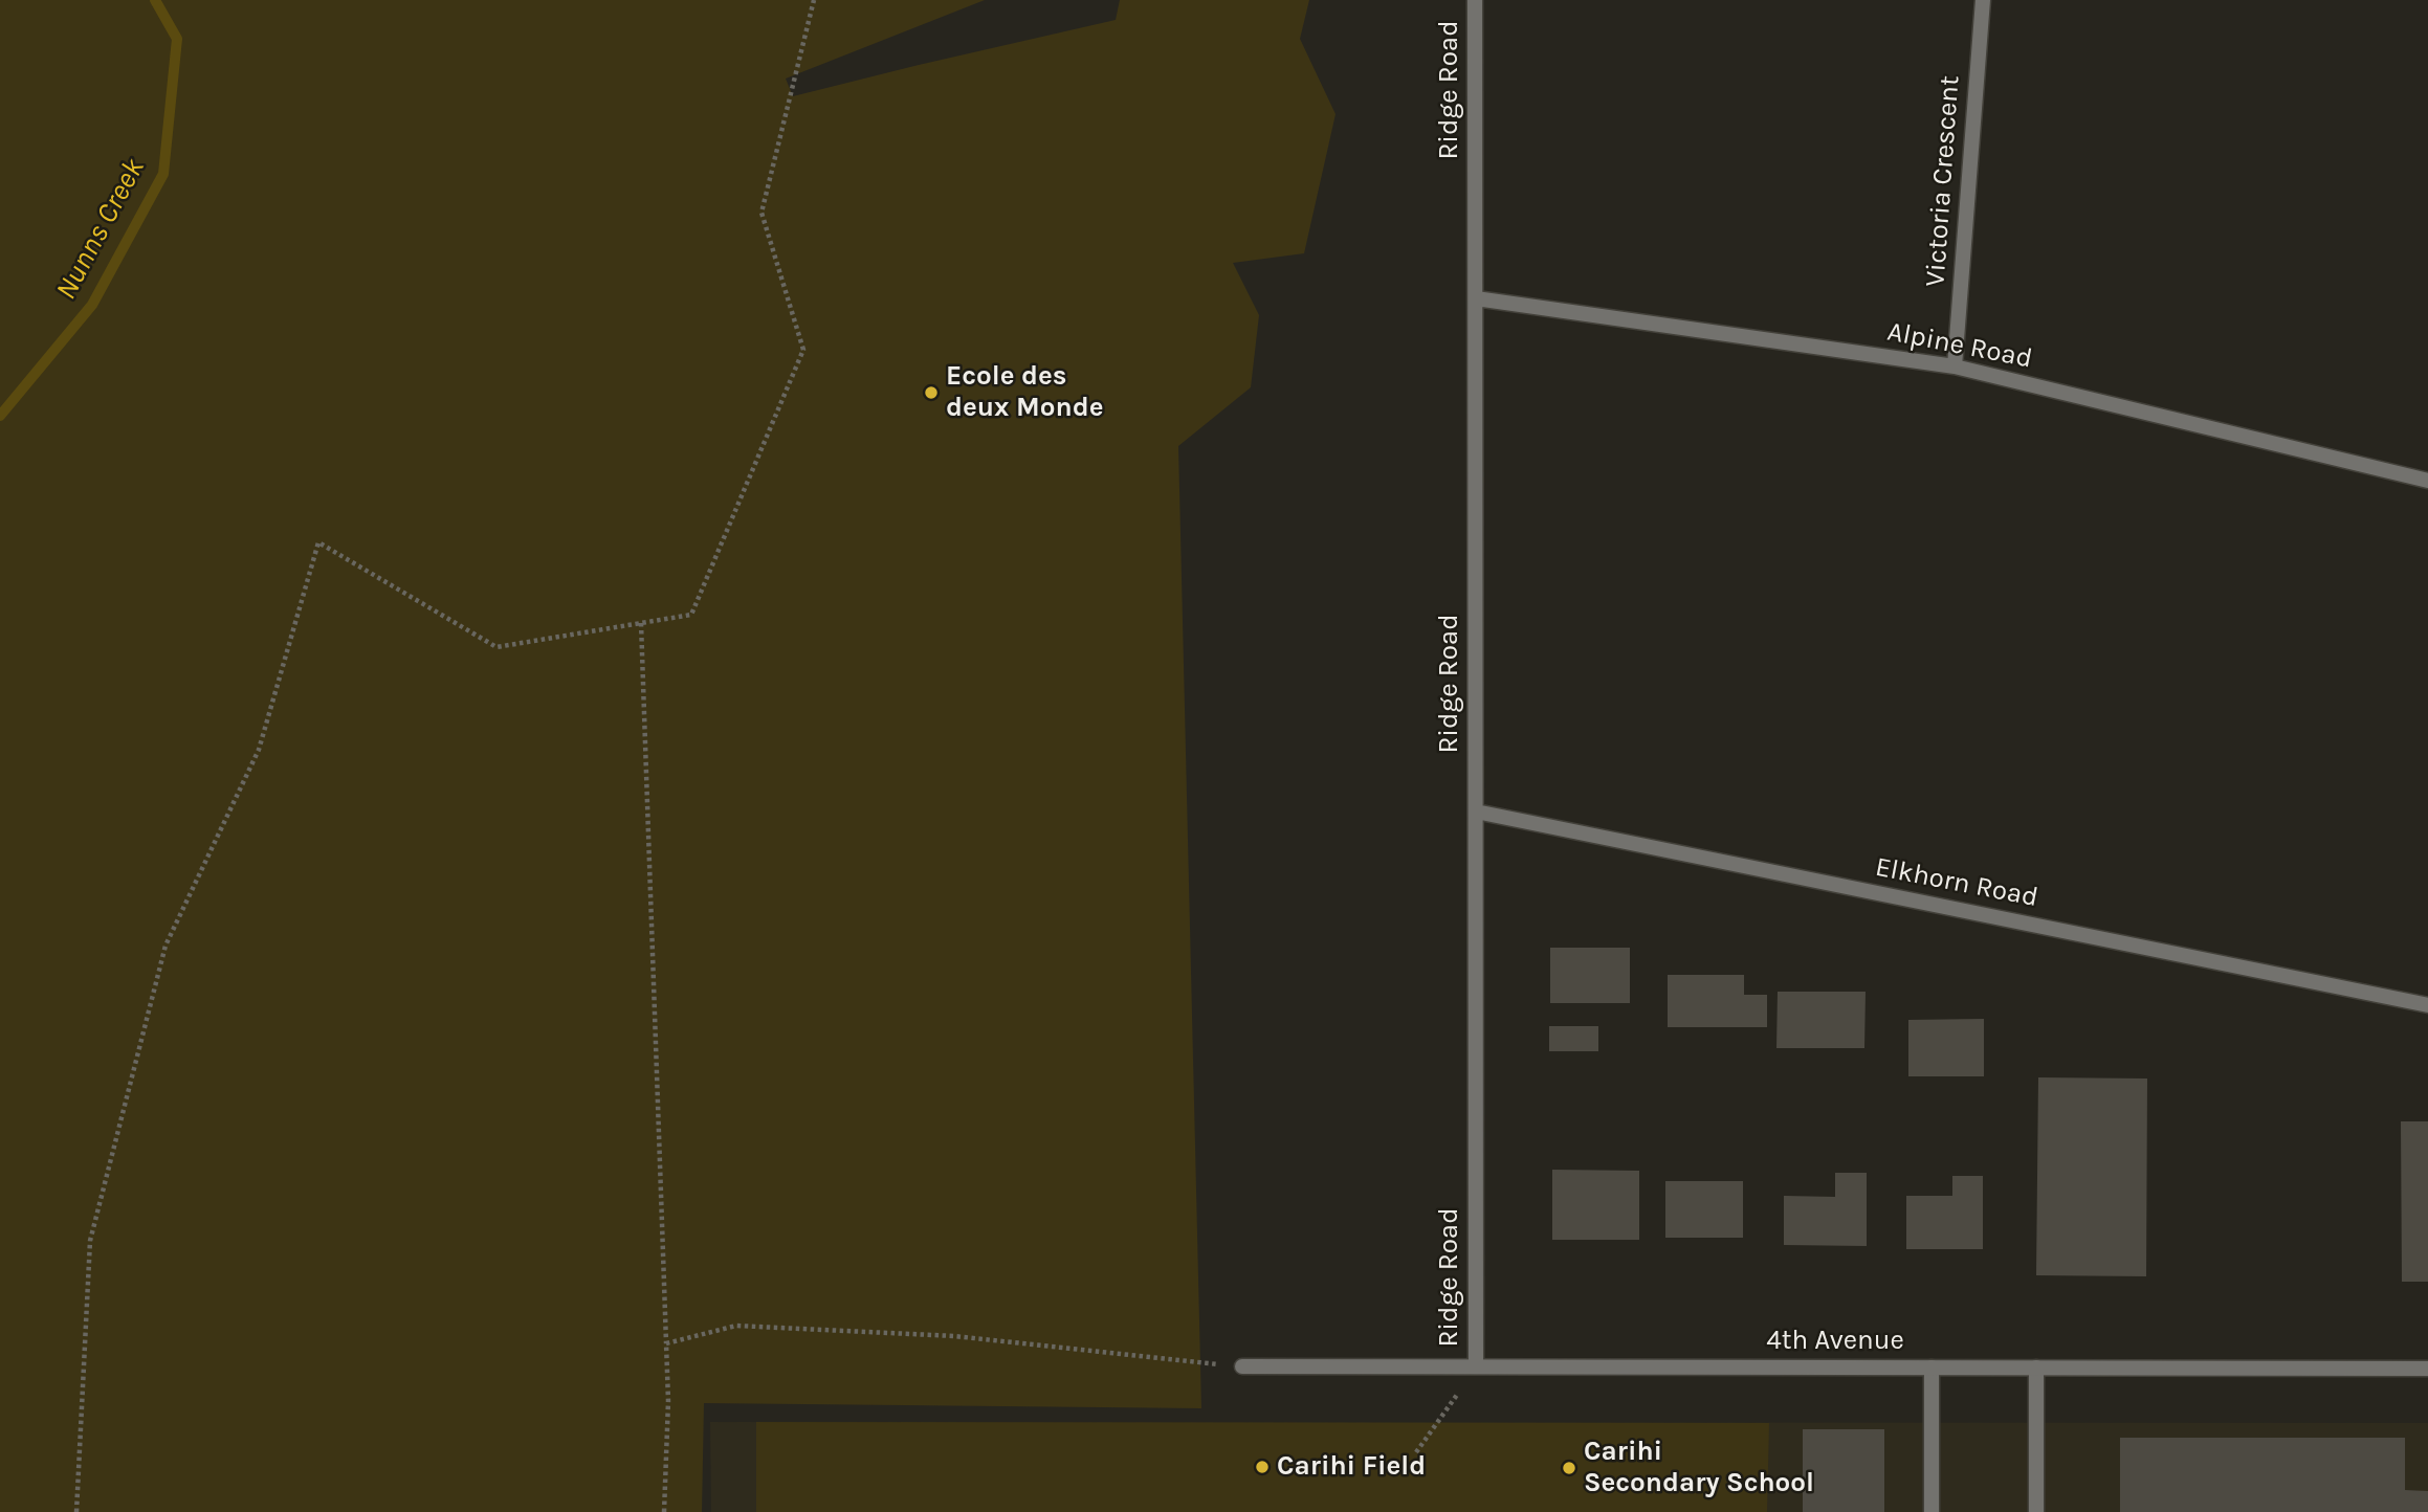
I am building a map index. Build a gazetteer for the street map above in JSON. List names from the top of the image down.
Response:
{
  "streets": {
    "street": [
      "Ridge Road",
      "Victoria Crescent",
      "Alpine Road",
      "Elkhorn Road",
      "4th Avenue"
    ]
  },
  "crossings": [
    ["Ridge Road", "Alpine Road"],
    ["Ridge Road", "Elkhorn Road"],
    ["Ridge Road", "4th Avenue"],
    ["Victoria Crescent", "Alpine Road"]
  ],
  "water": ["Nunns Creek"],
  "places": ["Ecole des deux Monde", "Carihi Field", "Carihi Secondary School"]
}
